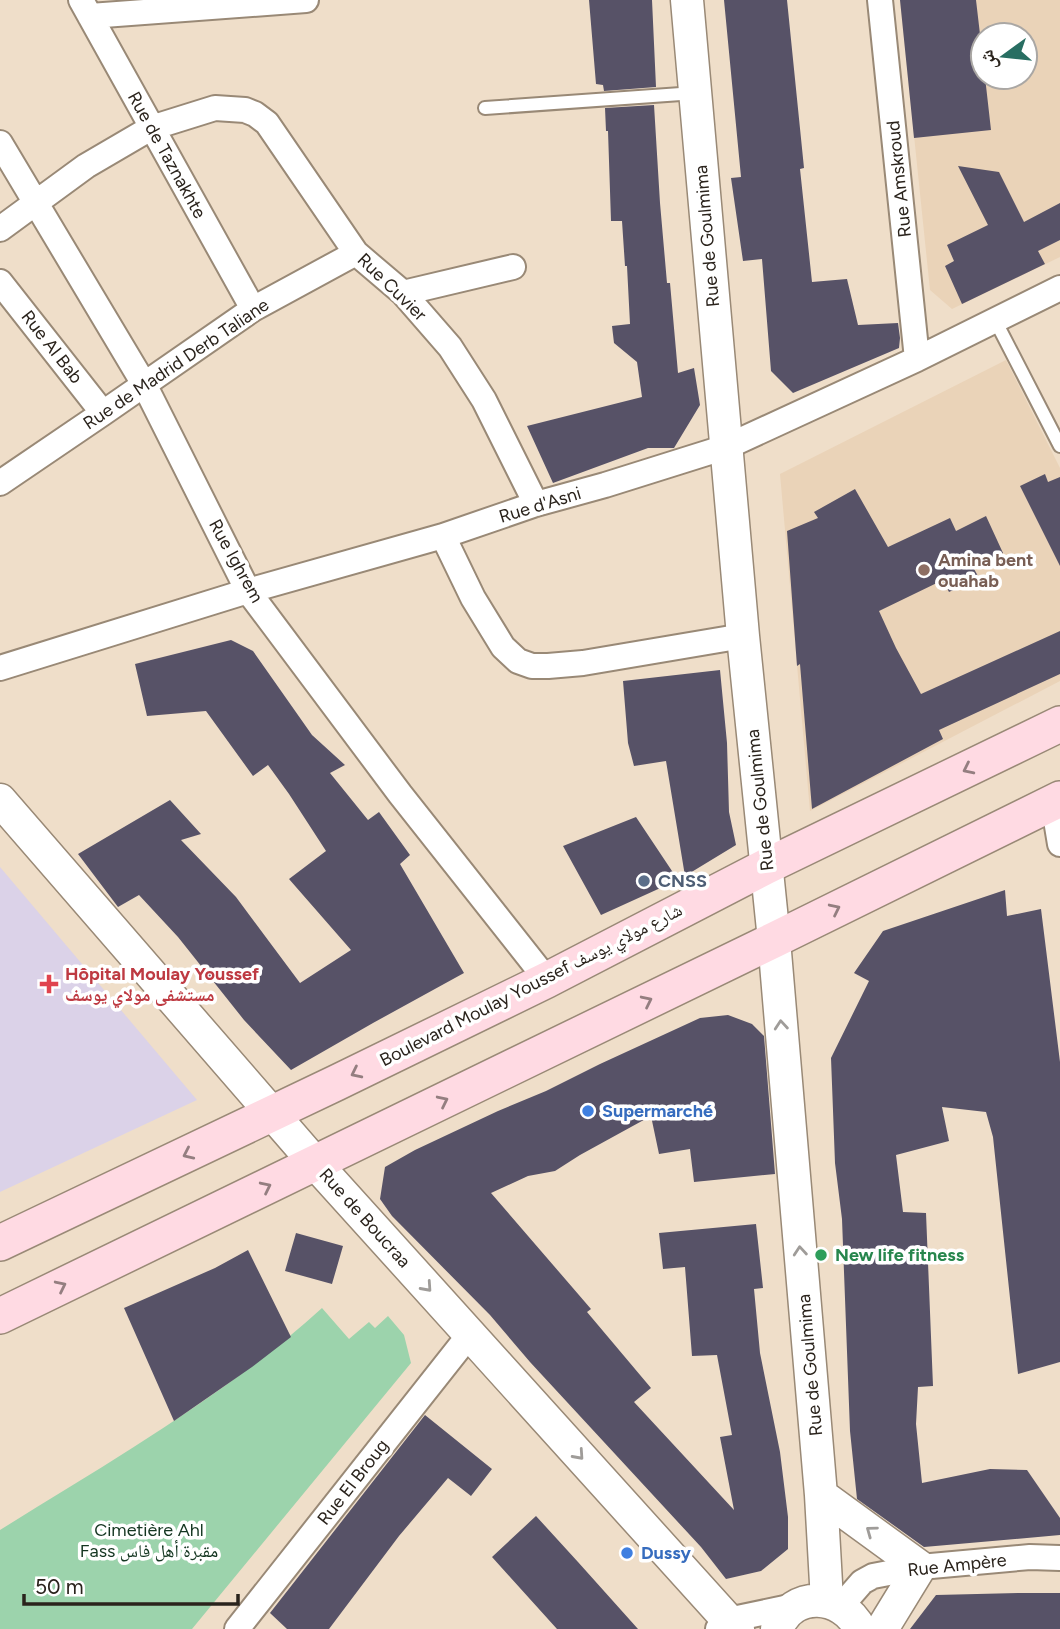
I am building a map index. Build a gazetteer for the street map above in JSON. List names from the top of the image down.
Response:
{
  "streets": {
    "main road": ["Boulevard Moulay Youssef شارع مولاي يوسف"],
    "street": [
      "Rue de Taznakhte",
      "Rue Amskroud",
      "Rue de Goulmima",
      "Rue Cuvier",
      "Rue Al Bab",
      "Rue de Madrid Derb Taliane",
      "Rue d'Asni",
      "Rue Ighrem",
      "Rue de Boucraa",
      "Rue El Broug",
      "Rue Ampère"
    ]
  },
  "crossings": [
    ["Rue de Taznakhte", "Rue Cuvier"],
    ["Rue de Taznakhte", "Rue de Madrid Derb Taliane"],
    ["Rue Amskroud", "Rue d'Asni"],
    ["Rue de Goulmima", "Rue d'Asni"],
    ["Rue de Goulmima", "Boulevard Moulay Youssef شارع مولاي يوسف"],
    ["Rue de Goulmima", "Rue Ampère"],
    ["Rue Cuvier", "Rue de Madrid Derb Taliane"],
    ["Rue Cuvier", "Rue d'Asni"],
    ["Rue Al Bab", "Rue de Madrid Derb Taliane"],
    ["Rue de Madrid Derb Taliane", "Rue Ighrem"],
    ["Rue d'Asni", "Rue Ighrem"],
    ["Rue Ighrem", "Boulevard Moulay Youssef شارع مولاي يوسف"],
    ["Boulevard Moulay Youssef شارع مولاي يوسف", "Rue de Boucraa"],
    ["Rue de Boucraa", "Rue El Broug"],
    ["Rue de Boucraa", "Rue Ampère"]
  ],
  "one_way": ["Rue de Boucraa"],
  "parks": ["Cimetière Ahl Fass مقبرة أهل فاس"],
  "places": {
    "other": [
      "Amina bent ouahab",
      "CNSS",
      "Supermarché",
      "New life fitness",
      "Dussy"
    ],
    "health": ["Hôpital Moulay Youssef مستشفى مولاي يوسف"]
  },
  "scale_bar": "50 m",
  "north": "left"
}
